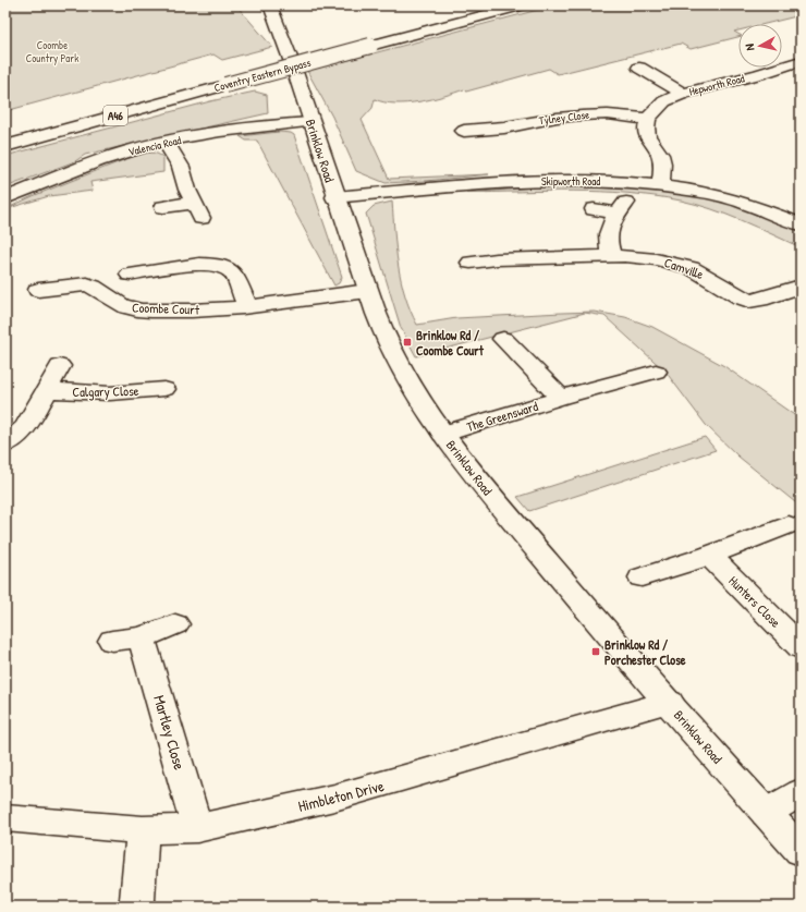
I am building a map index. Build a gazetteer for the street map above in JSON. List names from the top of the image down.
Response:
{
  "streets": {
    "main road": [
      "Coventry Eastern Bypass",
      "Hepworth Road",
      "A46",
      "Tylney Close",
      "Valencia Road",
      "Brinklow Road",
      "Skipworth Road",
      "Camville",
      "Coombe Court",
      "Calgary Close",
      "The Greensward",
      "Hunters Close",
      "Martley Close",
      "Himbleton Drive"
    ]
  },
  "crossings": [
    ["Hepworth Road", "Tylney Close"],
    ["Valencia Road", "Brinklow Road"],
    ["Brinklow Road", "Skipworth Road"],
    ["Brinklow Road", "Coombe Court"],
    ["Brinklow Road", "The Greensward"],
    ["Brinklow Road", "Himbleton Drive"],
    ["Martley Close", "Himbleton Drive"]
  ],
  "parks": ["Coombe Country Park"],
  "places": {
    "transit": ["Brinklow Rd / Coombe Court", "Brinklow Rd / Porchester Close"]
  },
  "north": "left"
}
